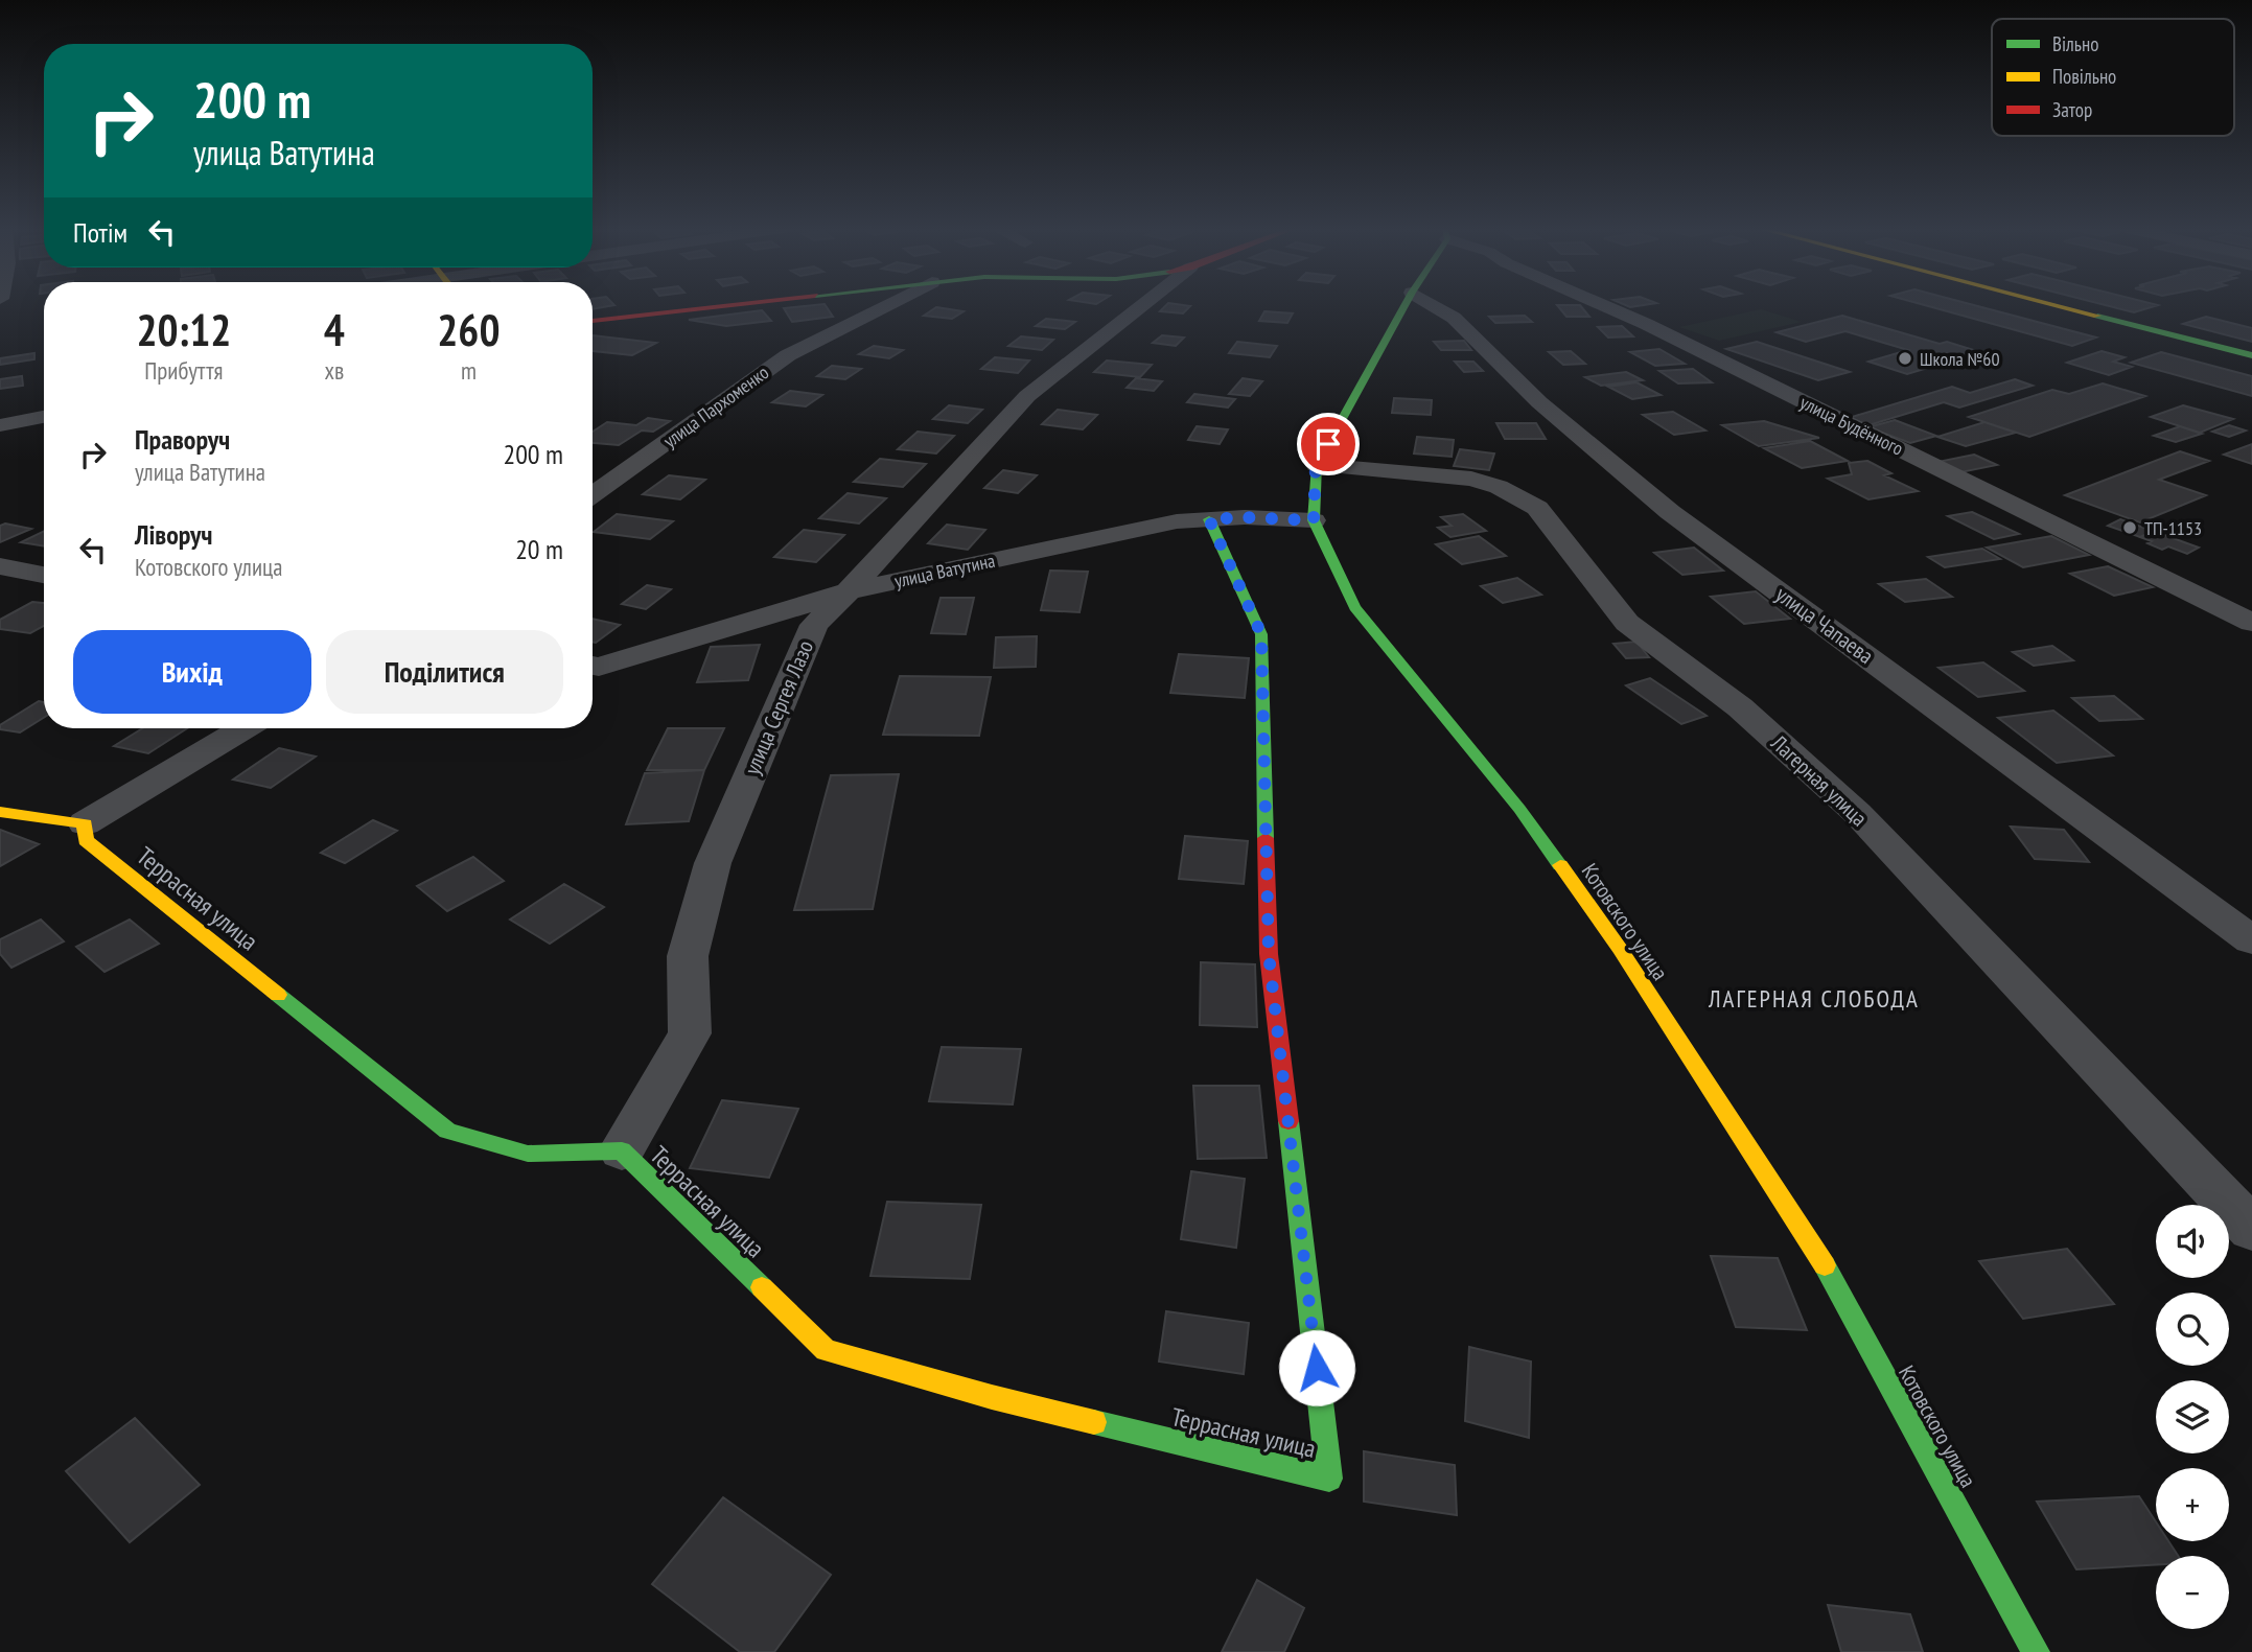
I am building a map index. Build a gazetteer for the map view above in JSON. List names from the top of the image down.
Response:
{
  "streets": {
    "street": [
      "улица Пархоменко",
      "улица Будённого",
      "улица Ватутина",
      "улица Чапаева",
      "улица Сергея Лазо",
      "Лагерная улица",
      "Террасная улица",
      "Котовского улица"
    ]
  },
  "crossings": [
    ["улица Ватутина", "улица Сергея Лазо"],
    ["улица Ватутина", "Террасная улица"],
    ["улица Ватутина", "Котовского улица"],
    ["улица Сергея Лазо", "Террасная улица"],
    ["Лагерная улица", "Котовского улица"]
  ],
  "districts": ["ЛАГЕРНАЯ СЛОБОДА"],
  "places": ["Школа №60", "ТП-1153"],
  "legend": ["Вільно", "Повільно", "Затор"],
  "page": {
    "turn": ["200 m", "улица Ватутина"],
    "then": "Потім",
    "eta": [
      "20:12",
      "Прибуття",
      "4",
      "хв",
      "260",
      "m"
    ],
    "list": [
      {
        "name": "Праворуч",
        "note": "улица Ватутина",
        "value": "200 m"
      },
      {
        "name": "Ліворуч",
        "note": "Котовского улица",
        "value": "20 m"
      }
    ],
    "buttons": ["Вихід", "Поділитися"],
    "map_buttons": ["+", "−"]
  }
}
